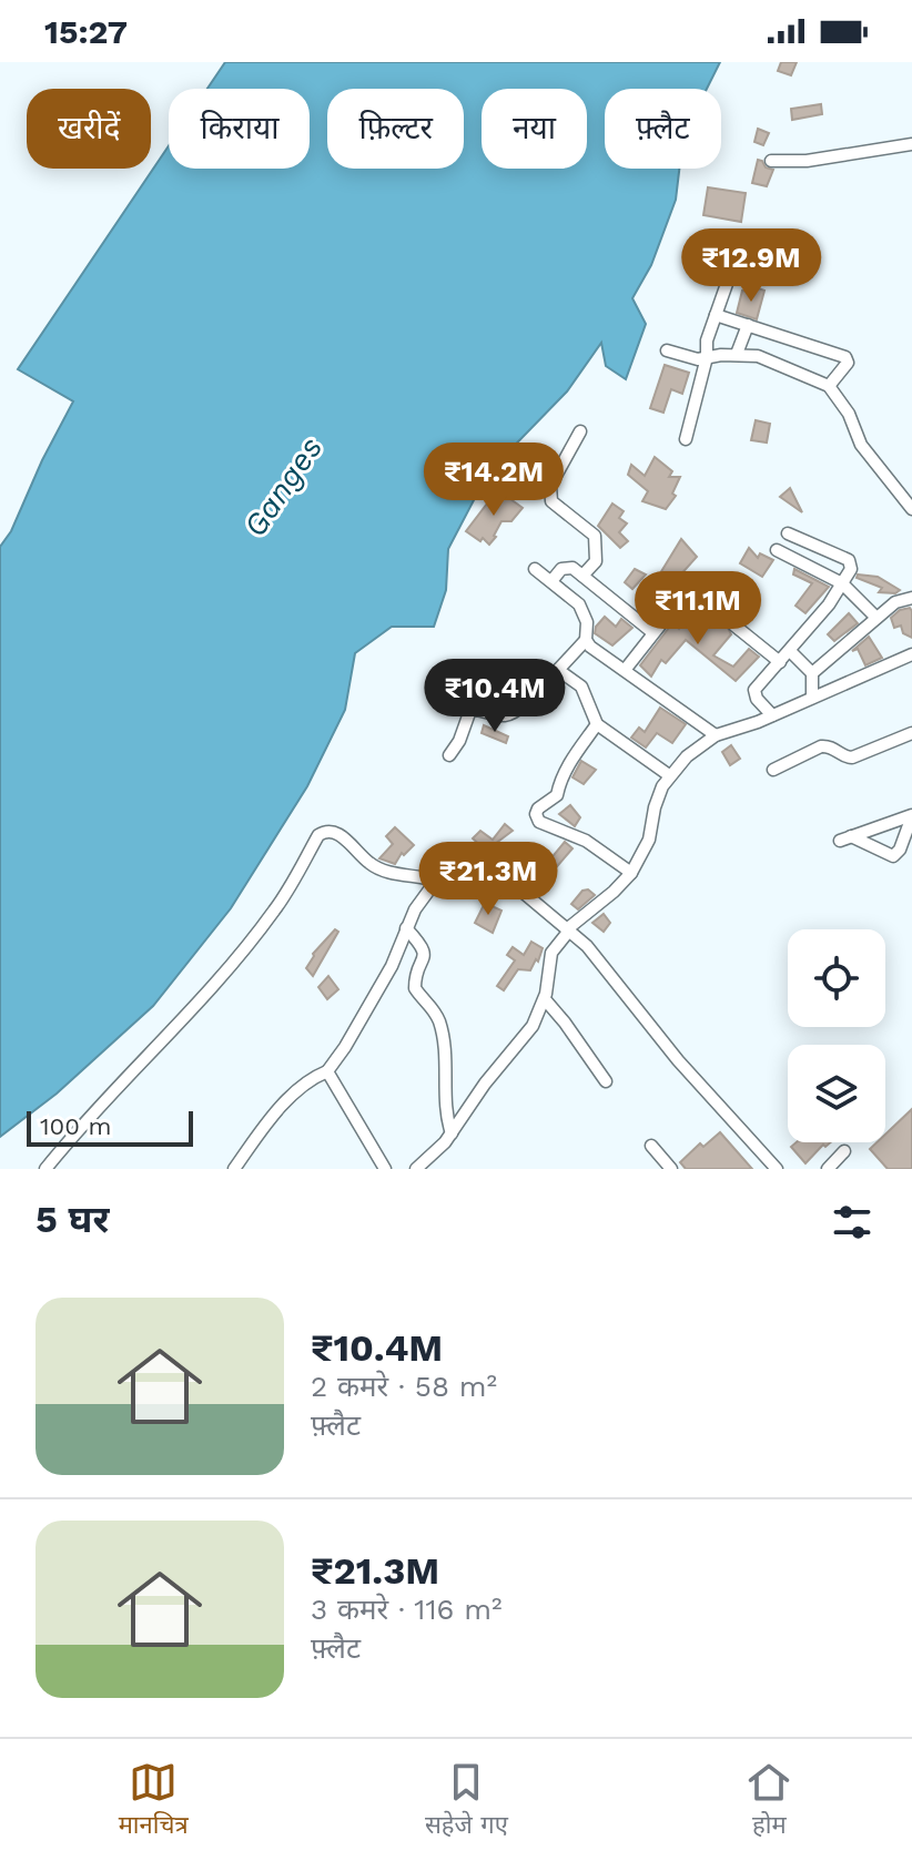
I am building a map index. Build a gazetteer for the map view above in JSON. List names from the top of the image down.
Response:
{
  "water": ["Ganges"],
  "scale_bar": "100 m",
  "page": {
    "status": "15:27",
    "chip": [
      "खरीदें",
      "किराया",
      "फ़िल्टर",
      "नया",
      "फ़्लैट"
    ],
    "price": [
      "₹12.9M",
      "₹14.2M",
      "₹11.1M",
      "₹10.4M",
      "₹21.3M"
    ],
    "scale": "100 m",
    "heading": "5 घर",
    "list": [
      {
        "name": "₹10.4M",
        "note": "2 कमरे · 58 m² · फ़्लैट"
      },
      {
        "name": "₹21.3M",
        "note": "3 कमरे · 116 m² · फ़्लैट"
      }
    ],
    "tabs": ["मानचित्र", "सहेजे गए", "होम"]
  }
}
